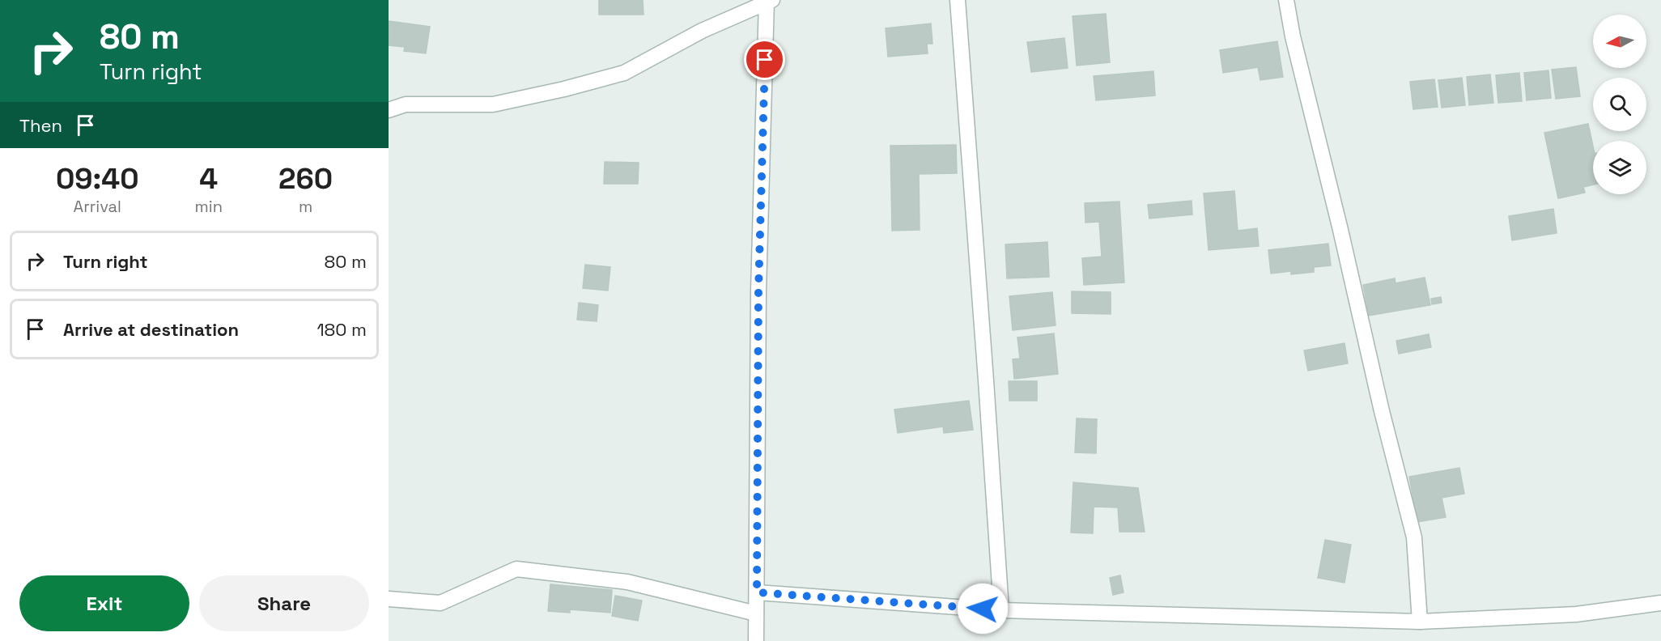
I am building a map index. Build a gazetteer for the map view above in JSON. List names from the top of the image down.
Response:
{
  "north": "left",
  "page": {
    "turn": ["80 m", "Turn right"],
    "then": "Then",
    "eta": [
      "09:40",
      "Arrival",
      "4",
      "min",
      "260",
      "m"
    ],
    "list": [
      {
        "name": "Turn right",
        "value": "80 m"
      },
      {
        "name": "Arrive at destination",
        "value": "180 m"
      }
    ],
    "buttons": ["Exit", "Share"]
  }
}
